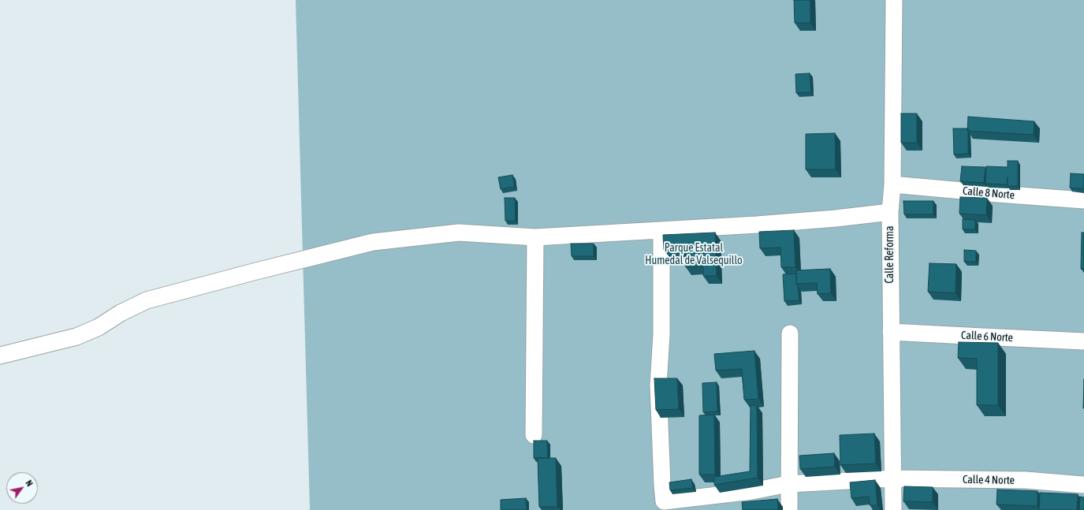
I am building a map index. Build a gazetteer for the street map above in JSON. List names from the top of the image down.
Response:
{
  "streets": {
    "street": [
      "Calle 8 Norte",
      "Calle Reforma",
      "Calle 6 Norte",
      "Calle 4 Norte"
    ]
  },
  "crossings": [
    ["Calle 8 Norte", "Calle Reforma"],
    ["Calle Reforma", "Calle 6 Norte"],
    ["Calle Reforma", "Calle 4 Norte"]
  ],
  "parks": ["Parque Estatal Humedal de Valsequillo"],
  "north": "top right"
}
